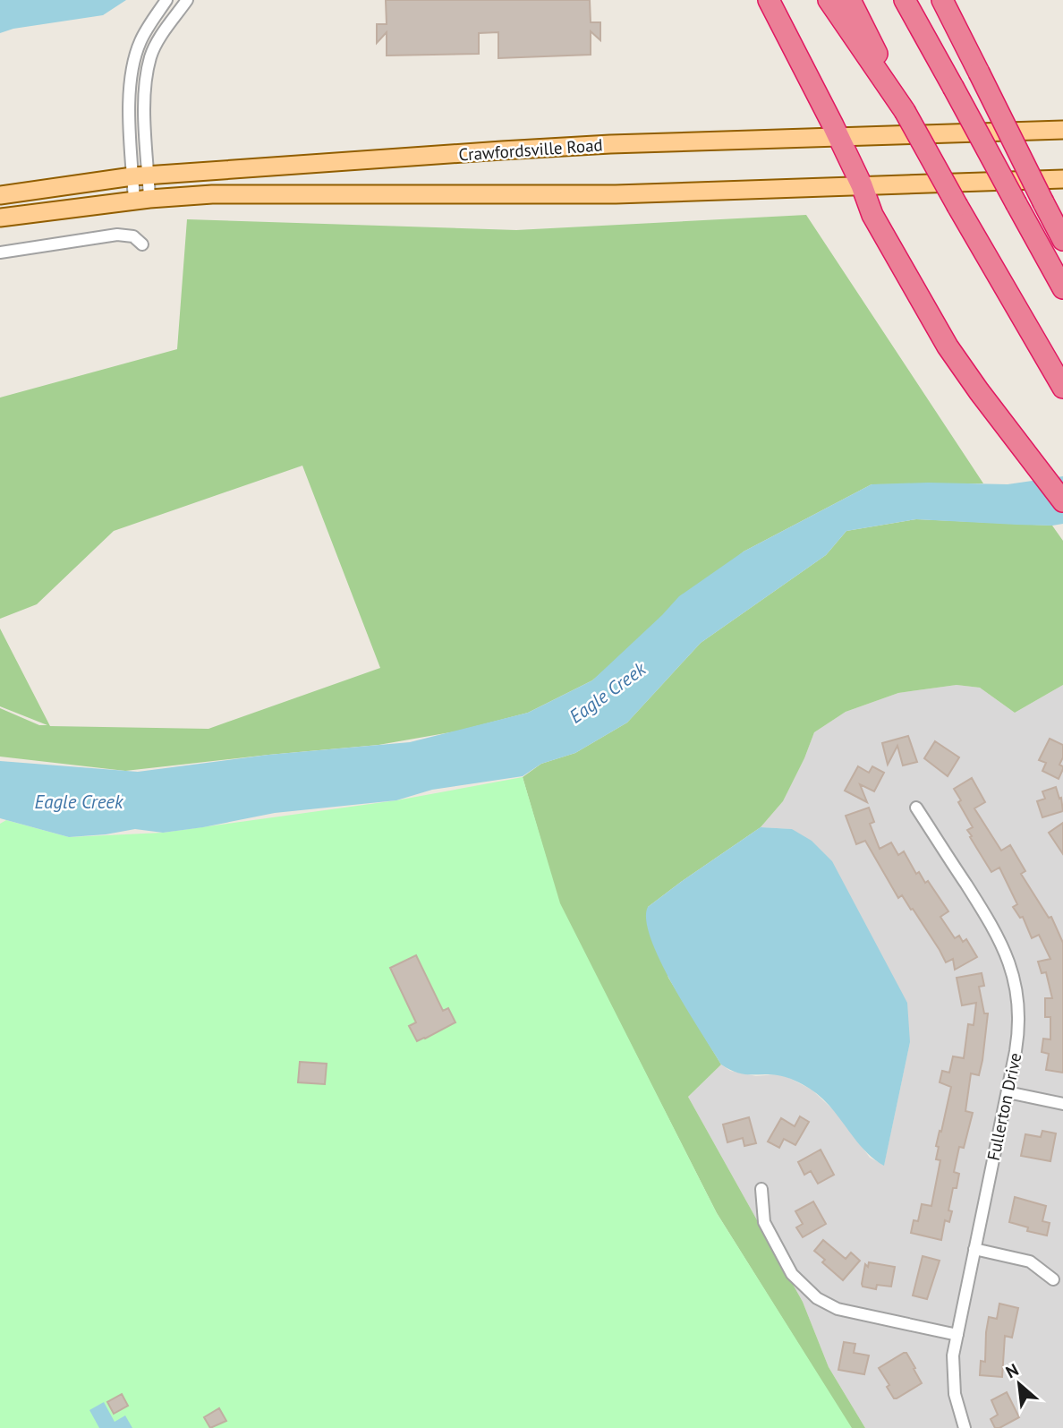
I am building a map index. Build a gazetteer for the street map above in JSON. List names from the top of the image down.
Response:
{
  "streets": {
    "main road": ["Crawfordsville Road"],
    "street": ["Fullerton Drive"]
  },
  "water": ["Eagle Creek"],
  "north": "top left"
}
